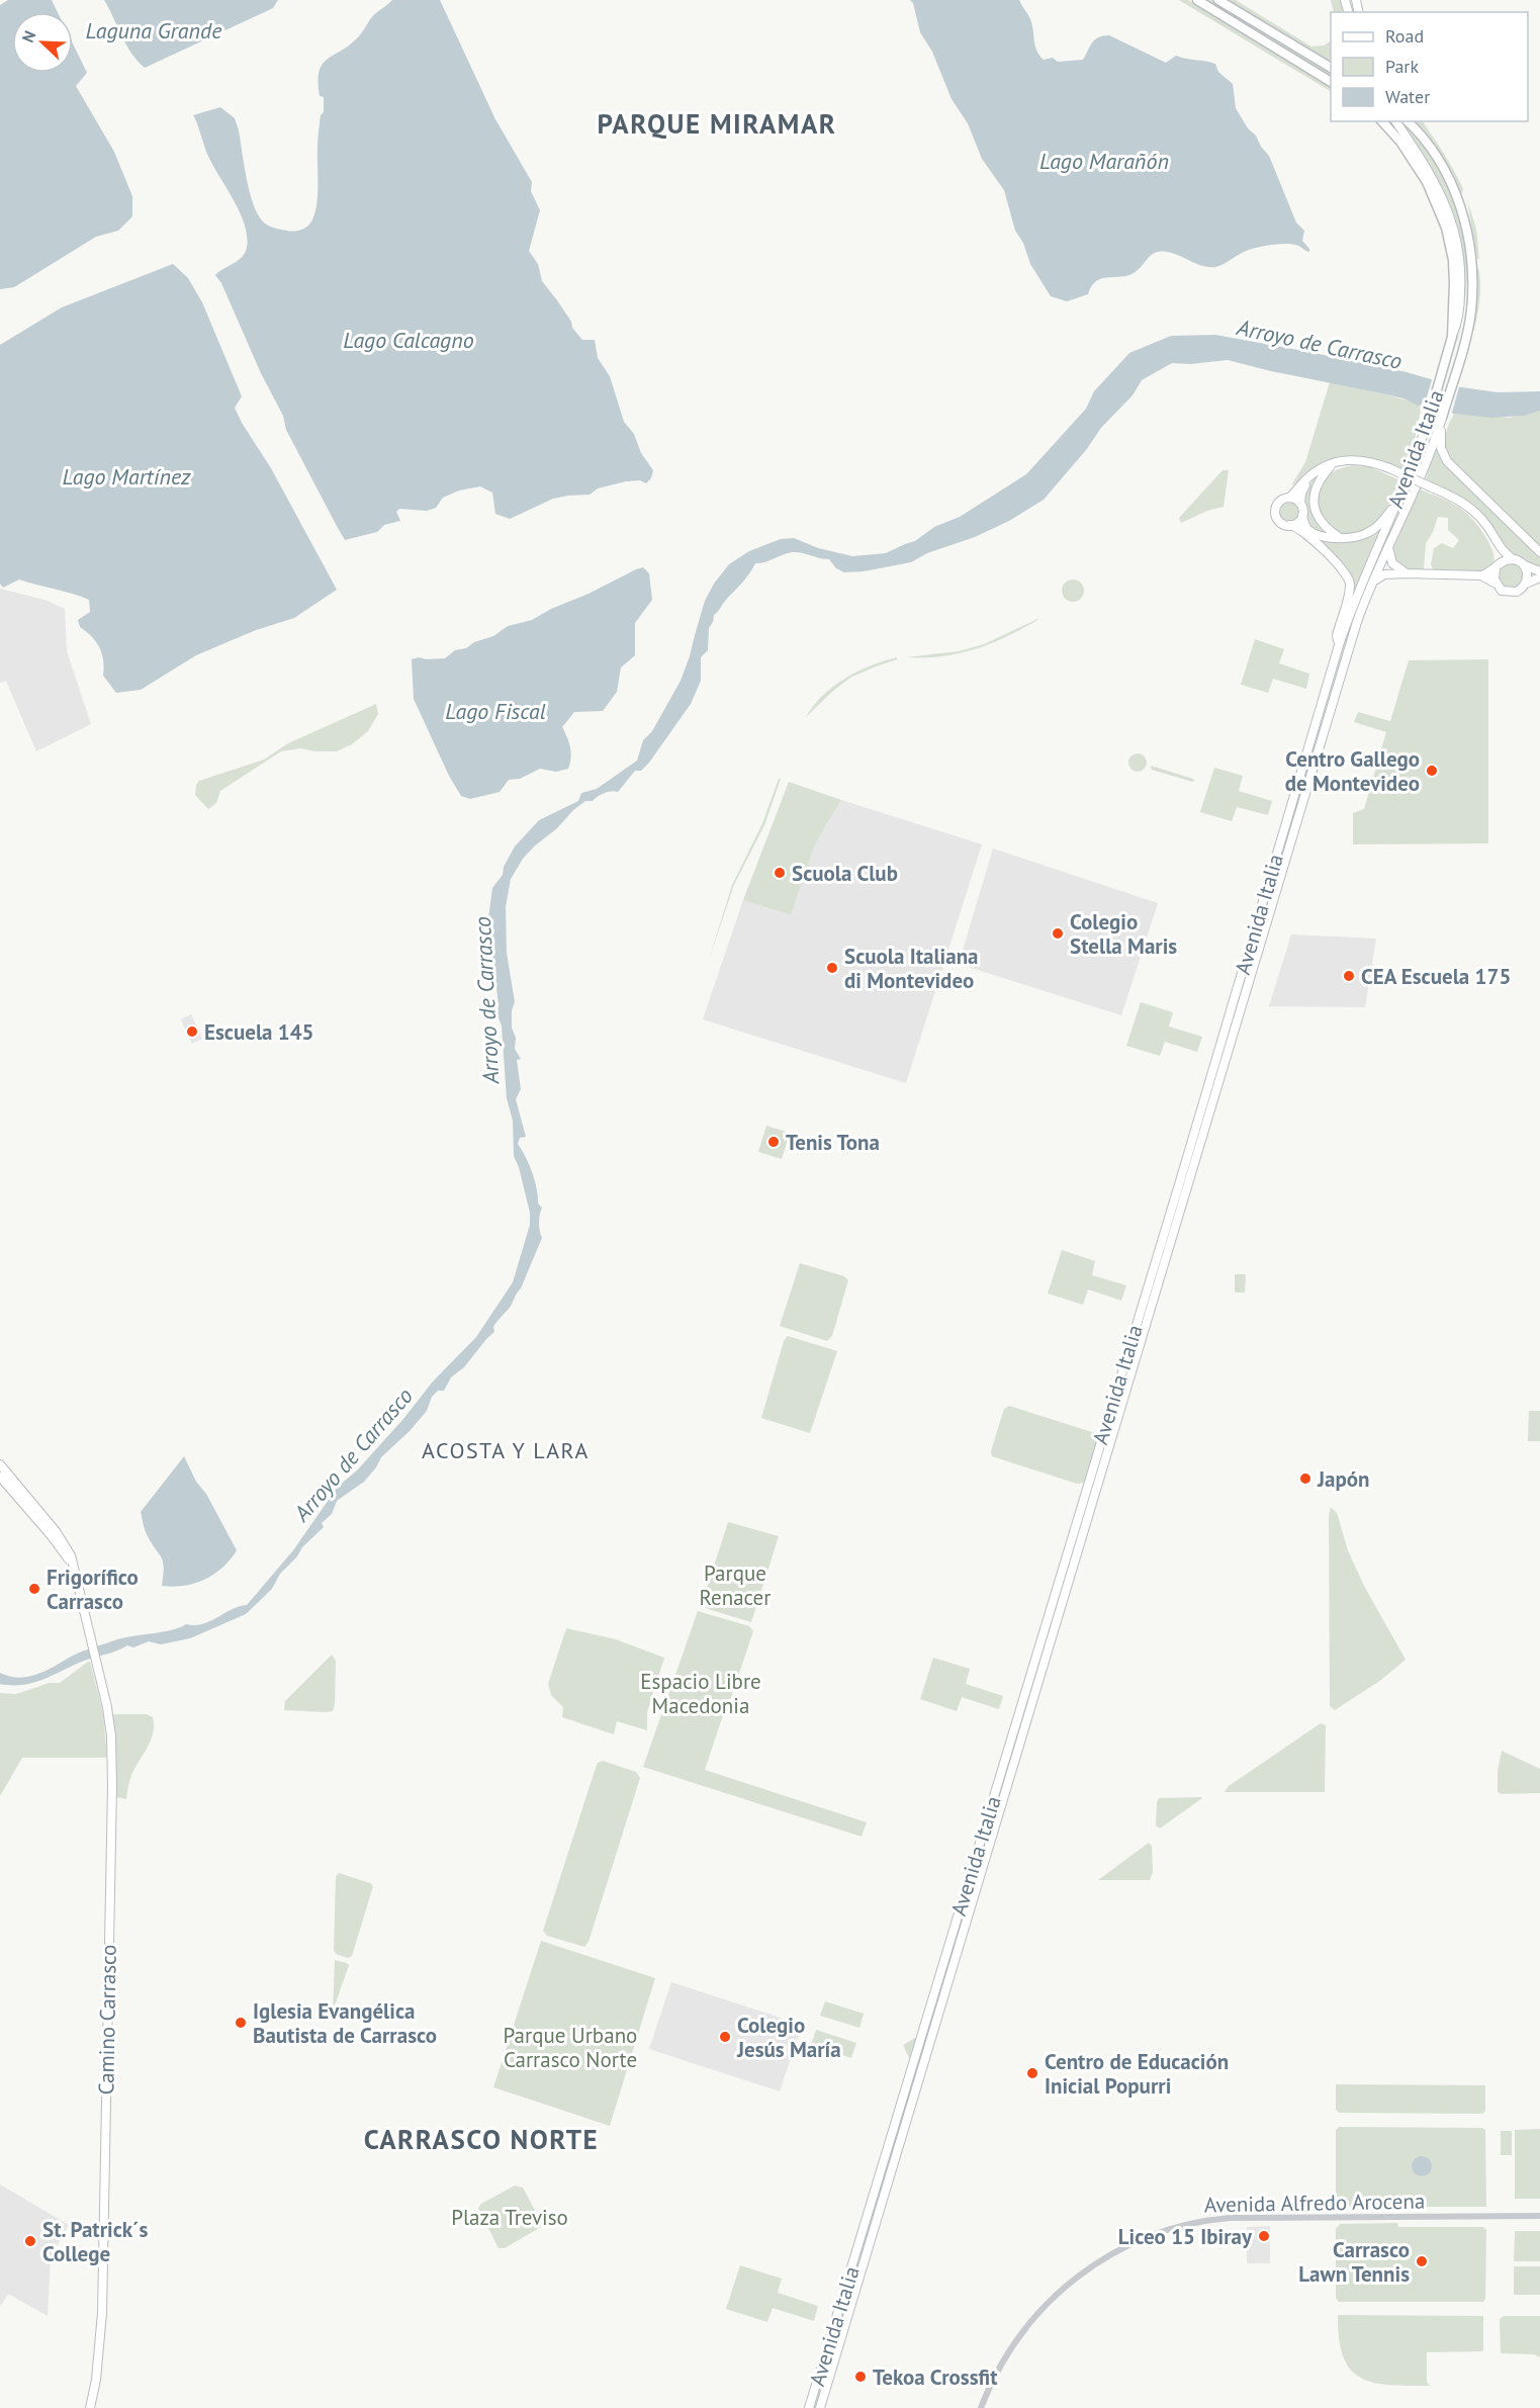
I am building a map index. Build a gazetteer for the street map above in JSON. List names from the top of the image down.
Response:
{
  "streets": {
    "highway": ["Avenida Italia"],
    "main road": ["Camino Carrasco"],
    "street": ["Avenida Alfredo Arocena"]
  },
  "districts": ["PARQUE MIRAMAR", "ACOSTA Y LARA", "CARRASCO NORTE"],
  "water": [
    "Laguna Grande",
    "Lago Marañón",
    "Lago Calcagno",
    "Arroyo de Carrasco",
    "Lago Martínez",
    "Lago Fiscal"
  ],
  "parks": [
    "Parque Renacer",
    "Espacio Libre Macedonia",
    "Parque Urbano Carrasco Norte",
    "Plaza Treviso"
  ],
  "places": [
    "Centro Gallego de Montevideo",
    "Scuola Club",
    "Colegio Stella Maris",
    "Scuola Italiana di Montevideo",
    "CEA Escuela 175",
    "Escuela 145",
    "Tenis Tona",
    "Japón",
    "Frigorífico Carrasco",
    "Iglesia Evangélica Bautista de Carrasco",
    "Colegio Jesús María",
    "Centro de Educación Inicial Popurri",
    "Liceo 15 Ibiray",
    "St. Patrick´s College",
    "Carrasco Lawn Tennis",
    "Tekoa Crossfit"
  ],
  "legend": ["Road", "Park", "Water"],
  "north": "top left"
}
